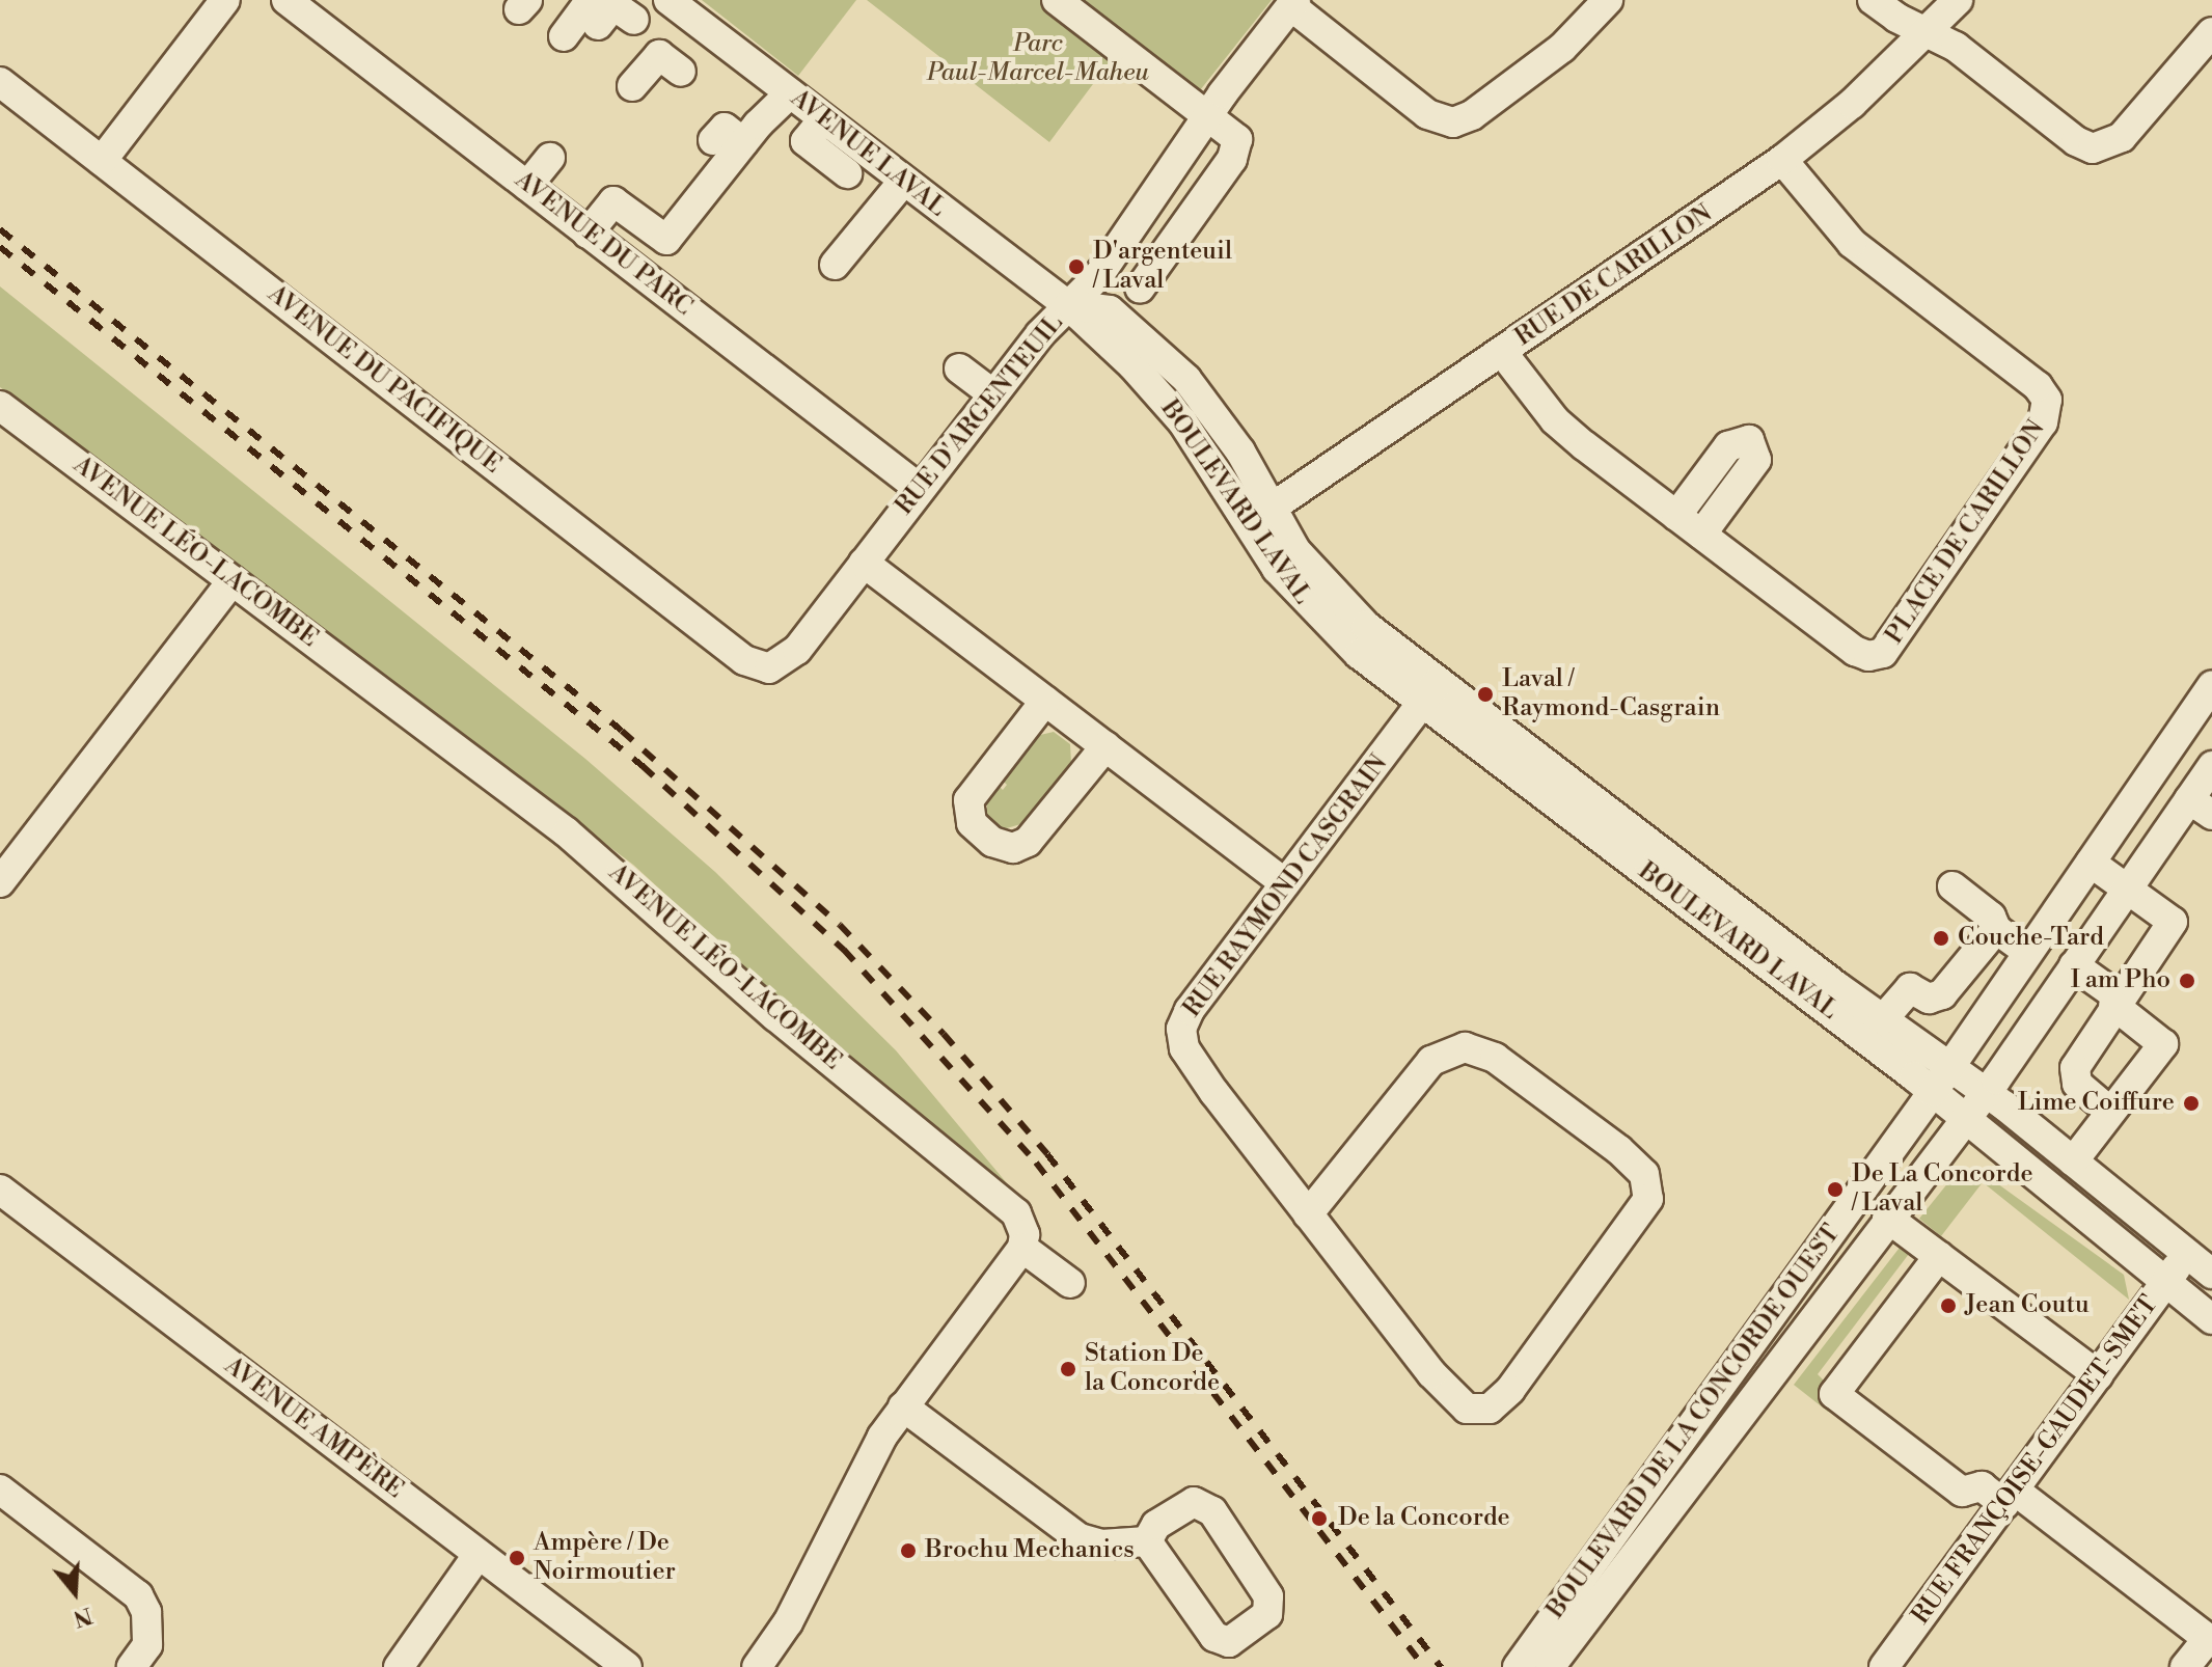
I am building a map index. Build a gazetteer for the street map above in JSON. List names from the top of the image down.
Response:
{
  "streets": {
    "street": [
      "AVENUE LAVAL",
      "AVENUE DU PARC",
      "RUE DE CARILLON",
      "AVENUE DU PACIFIQUE",
      "RUE D'ARGENTEUIL",
      "BOULEVARD LAVAL",
      "PLACE DE CARILLON",
      "AVENUE LÉO-LACOMBE",
      "RUE RAYMOND CASGRAIN",
      "BOULEVARD DE LA CONCORDE OUEST",
      "AVENUE AMPÈRE",
      "RUE FRANÇOISE-GAUDET-SMET"
    ]
  },
  "crossings": [
    ["AVENUE LAVAL", "RUE D'ARGENTEUIL"],
    ["AVENUE LAVAL", "BOULEVARD LAVAL"],
    ["AVENUE DU PARC", "RUE D'ARGENTEUIL"],
    ["RUE DE CARILLON", "BOULEVARD LAVAL"],
    ["RUE DE CARILLON", "PLACE DE CARILLON"],
    ["AVENUE DU PACIFIQUE", "RUE D'ARGENTEUIL"],
    ["RUE D'ARGENTEUIL", "BOULEVARD LAVAL"],
    ["BOULEVARD LAVAL", "RUE RAYMOND CASGRAIN"],
    ["BOULEVARD LAVAL", "BOULEVARD DE LA CONCORDE OUEST"],
    ["BOULEVARD LAVAL", "RUE FRANÇOISE-GAUDET-SMET"]
  ],
  "parks": ["Parc Paul-Marcel-Maheu"],
  "places": [
    "D'argenteuil / Laval",
    "Laval / Raymond-Casgrain",
    "Couche-Tard",
    "I am Pho",
    "Lime Coiffure",
    "De La Concorde / Laval",
    "Jean Coutu",
    "Station De la Concorde",
    "De la Concorde",
    "Brochu Mechanics",
    "Ampère / De Noirmoutier"
  ],
  "north": "bottom"
}
